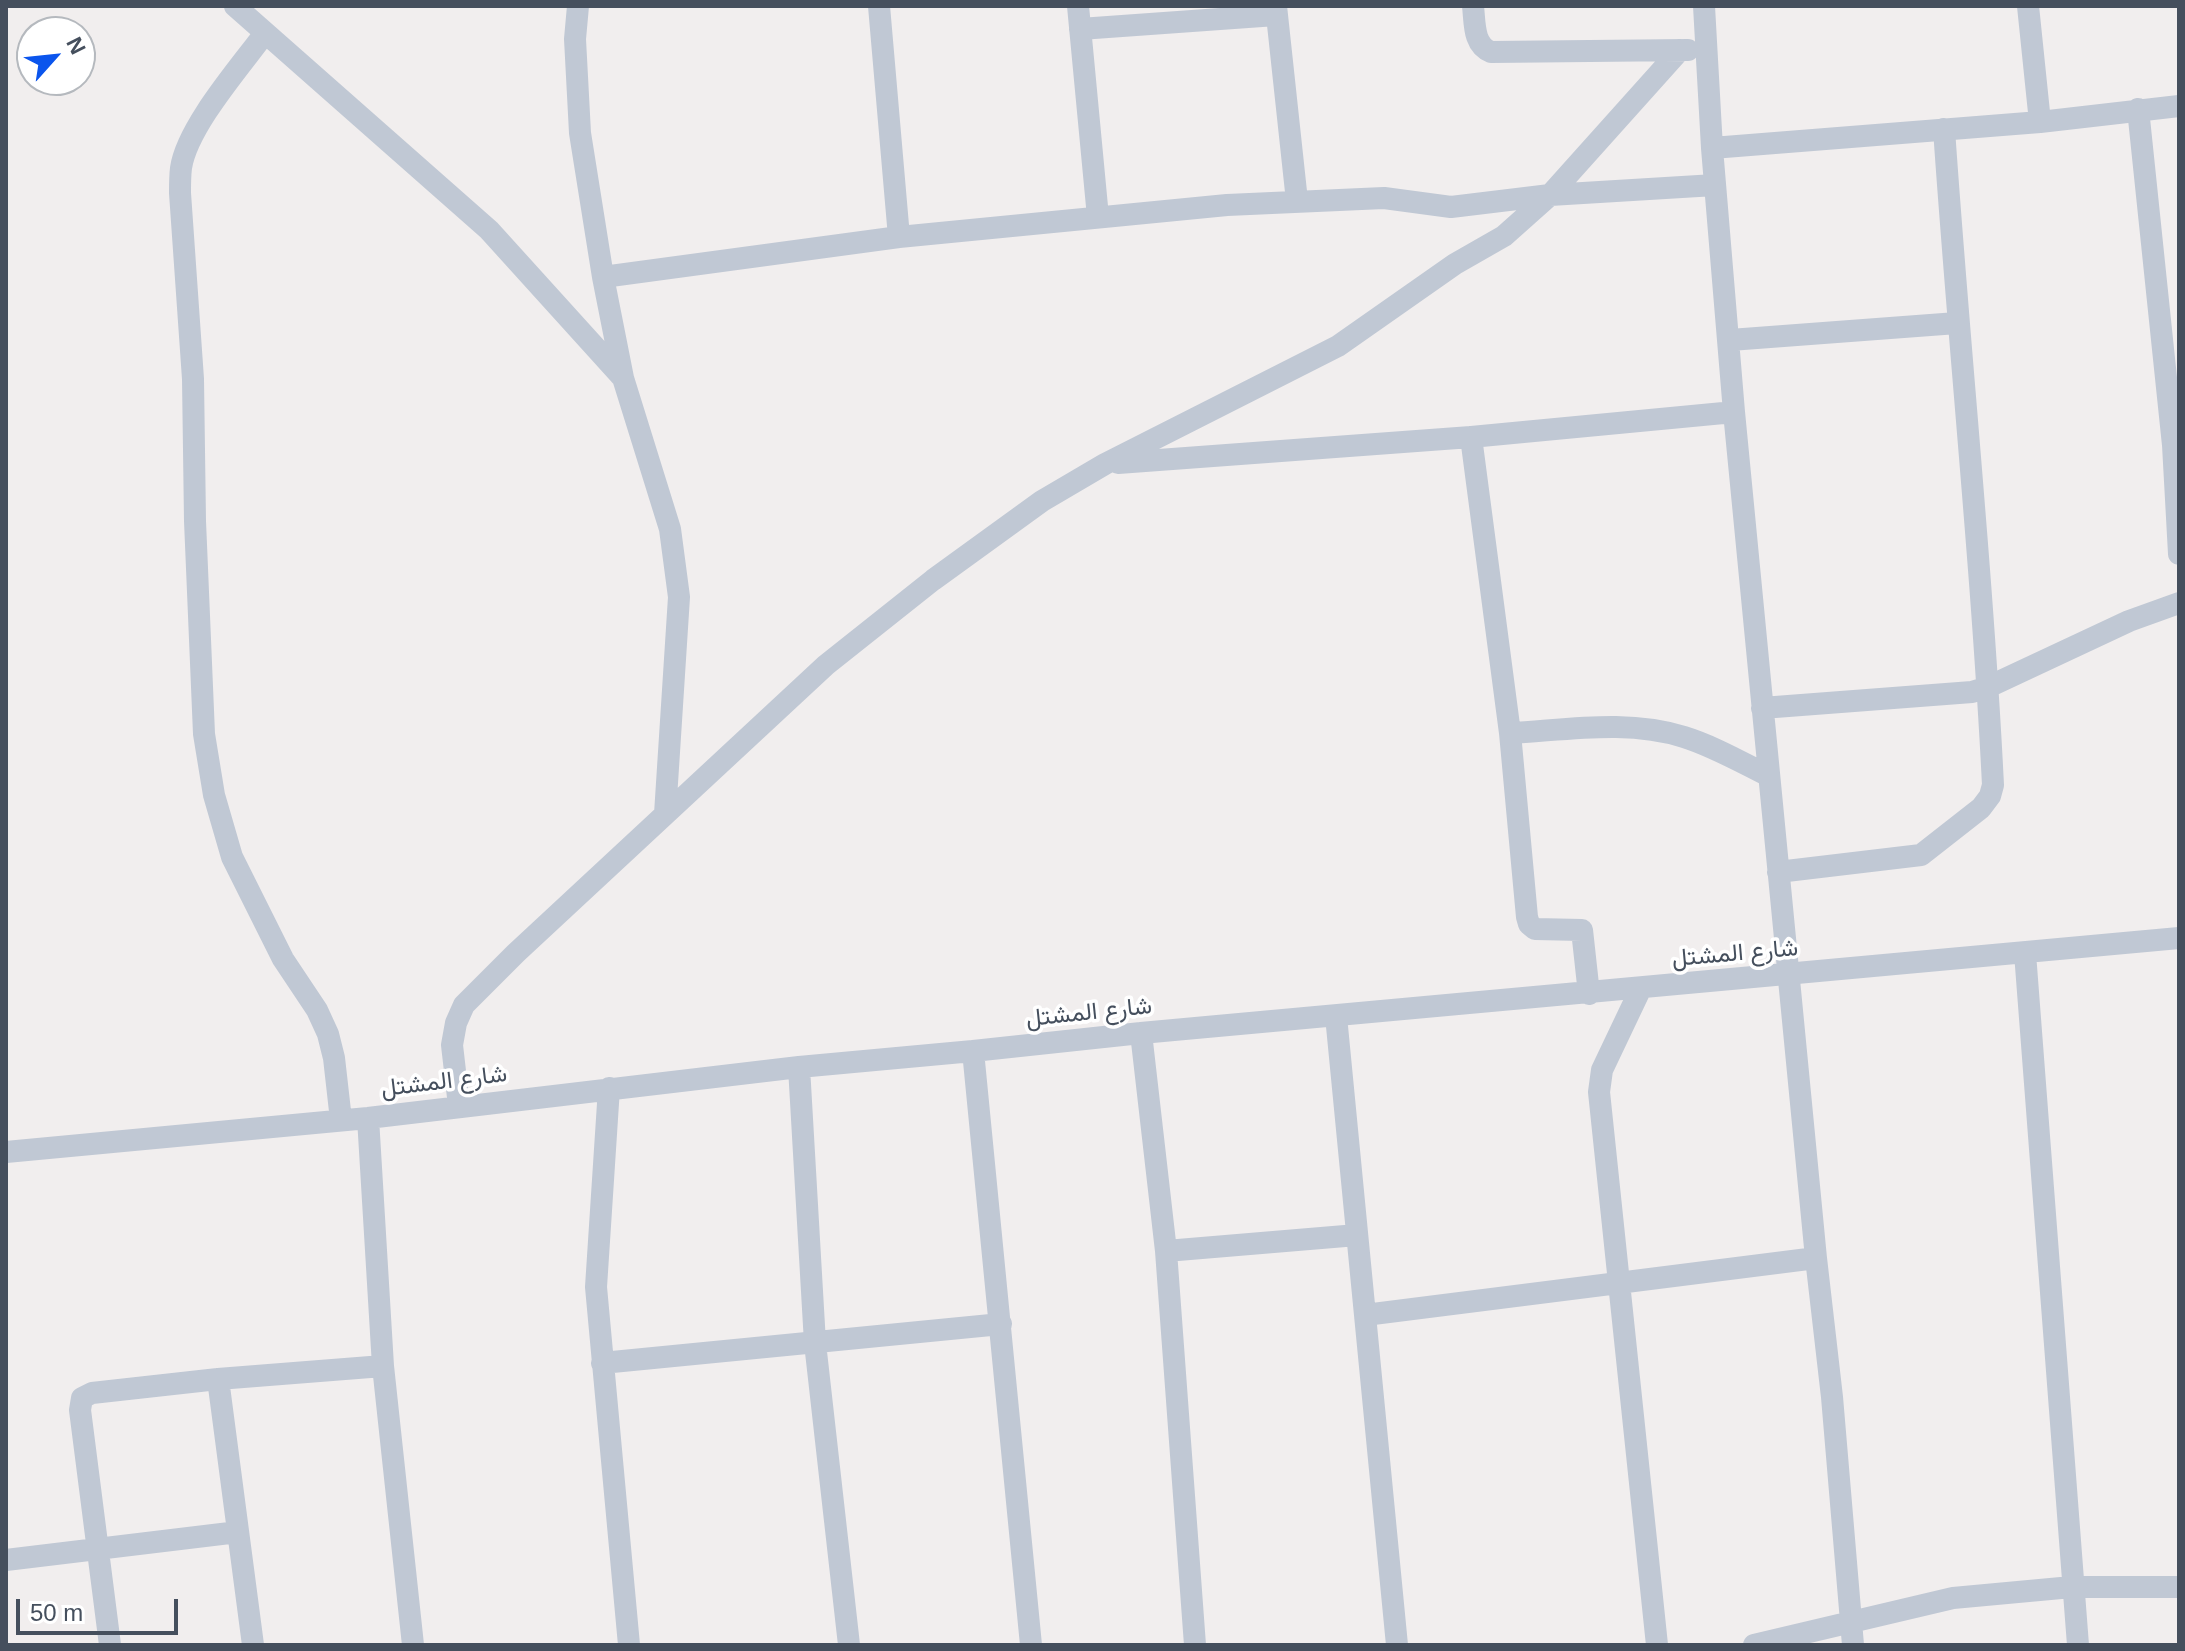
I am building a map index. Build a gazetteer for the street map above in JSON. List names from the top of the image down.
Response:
{
  "streets": {
    "street": ["شارع المشتل"]
  },
  "scale_bar": "50 m",
  "north": "top right"
}
